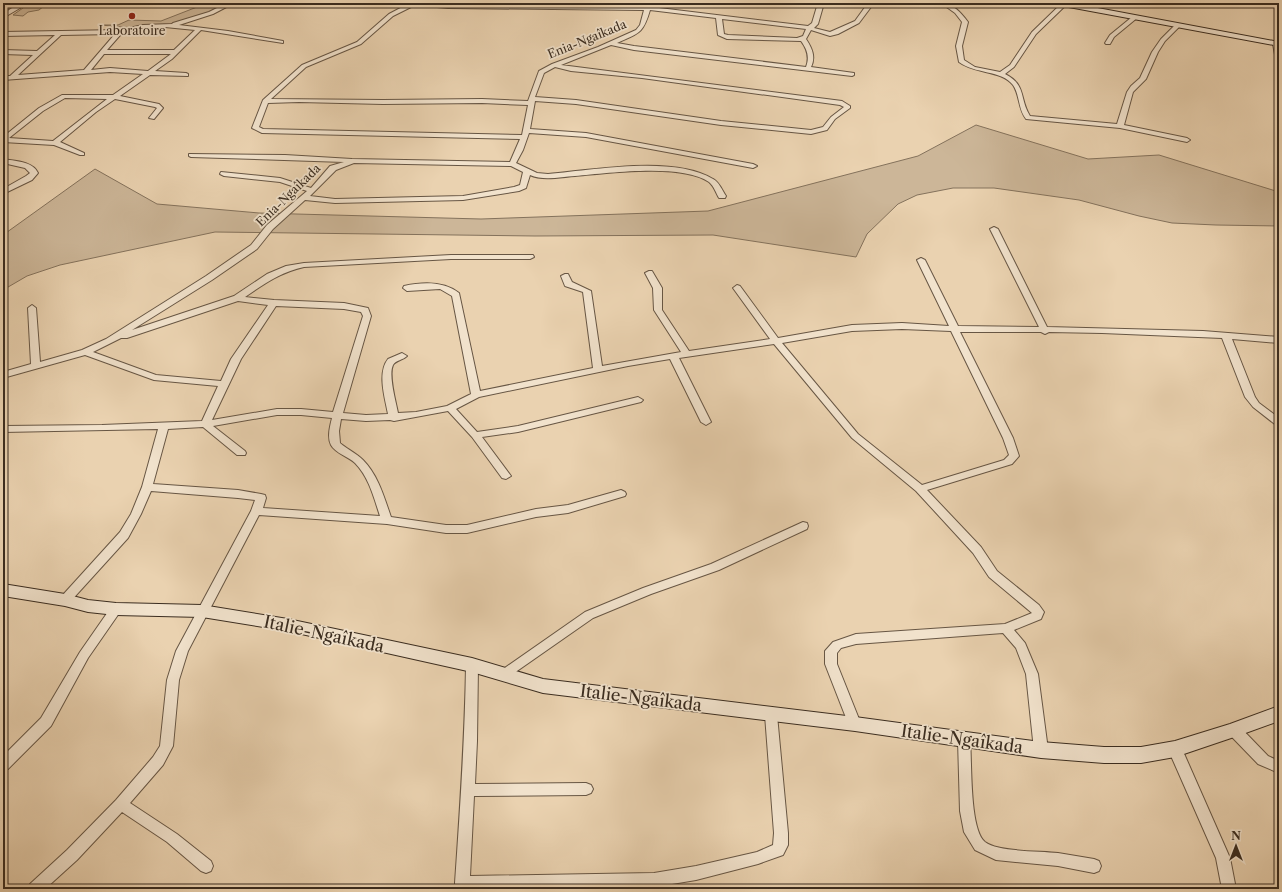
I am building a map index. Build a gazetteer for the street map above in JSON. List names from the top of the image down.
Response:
{
  "streets": {
    "street": ["Enia-Ngaîkada", "Italie-Ngaîkada"]
  },
  "places": ["Laboratoire"],
  "north": "top"
}
